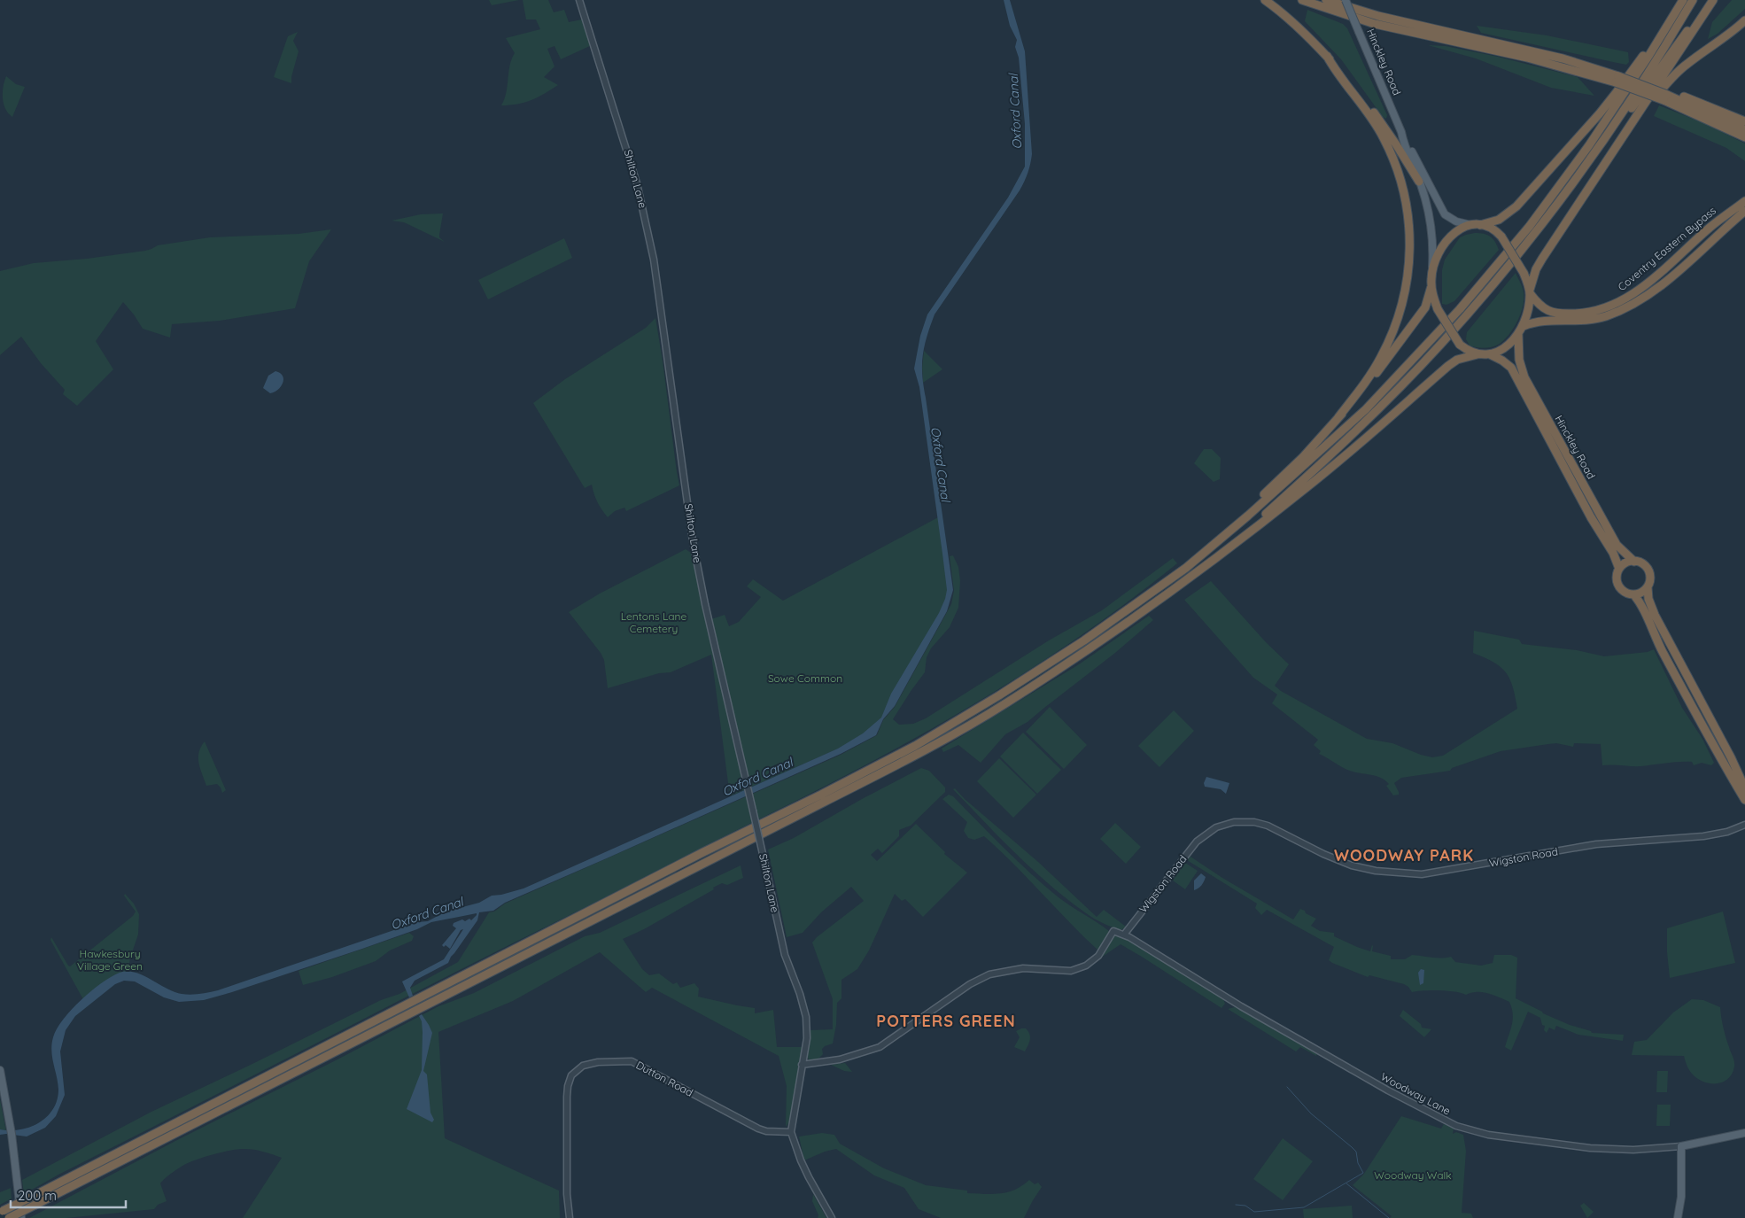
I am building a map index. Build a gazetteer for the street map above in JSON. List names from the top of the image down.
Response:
{
  "streets": {
    "highway": ["Hinckley Road", "Coventry Eastern Bypass"],
    "main road": ["Woodway Lane"],
    "street": ["Shilton Lane", "Wigston Road", "Dutton Road"]
  },
  "crossings": [
    ["Hinckley Road", "Coventry Eastern Bypass"],
    ["Shilton Lane", "Dutton Road"],
    ["Shilton Lane", "Woodway Lane"],
    ["Wigston Road", "Woodway Lane"]
  ],
  "districts": ["WOODWAY PARK", "POTTERS GREEN"],
  "water": ["Oxford Canal"],
  "parks": [
    "Lentons Lane Cemetery",
    "Sowe Common",
    "Hawkesbury Village Green",
    "Woodway Walk"
  ],
  "scale_bar": "200 m"
}
